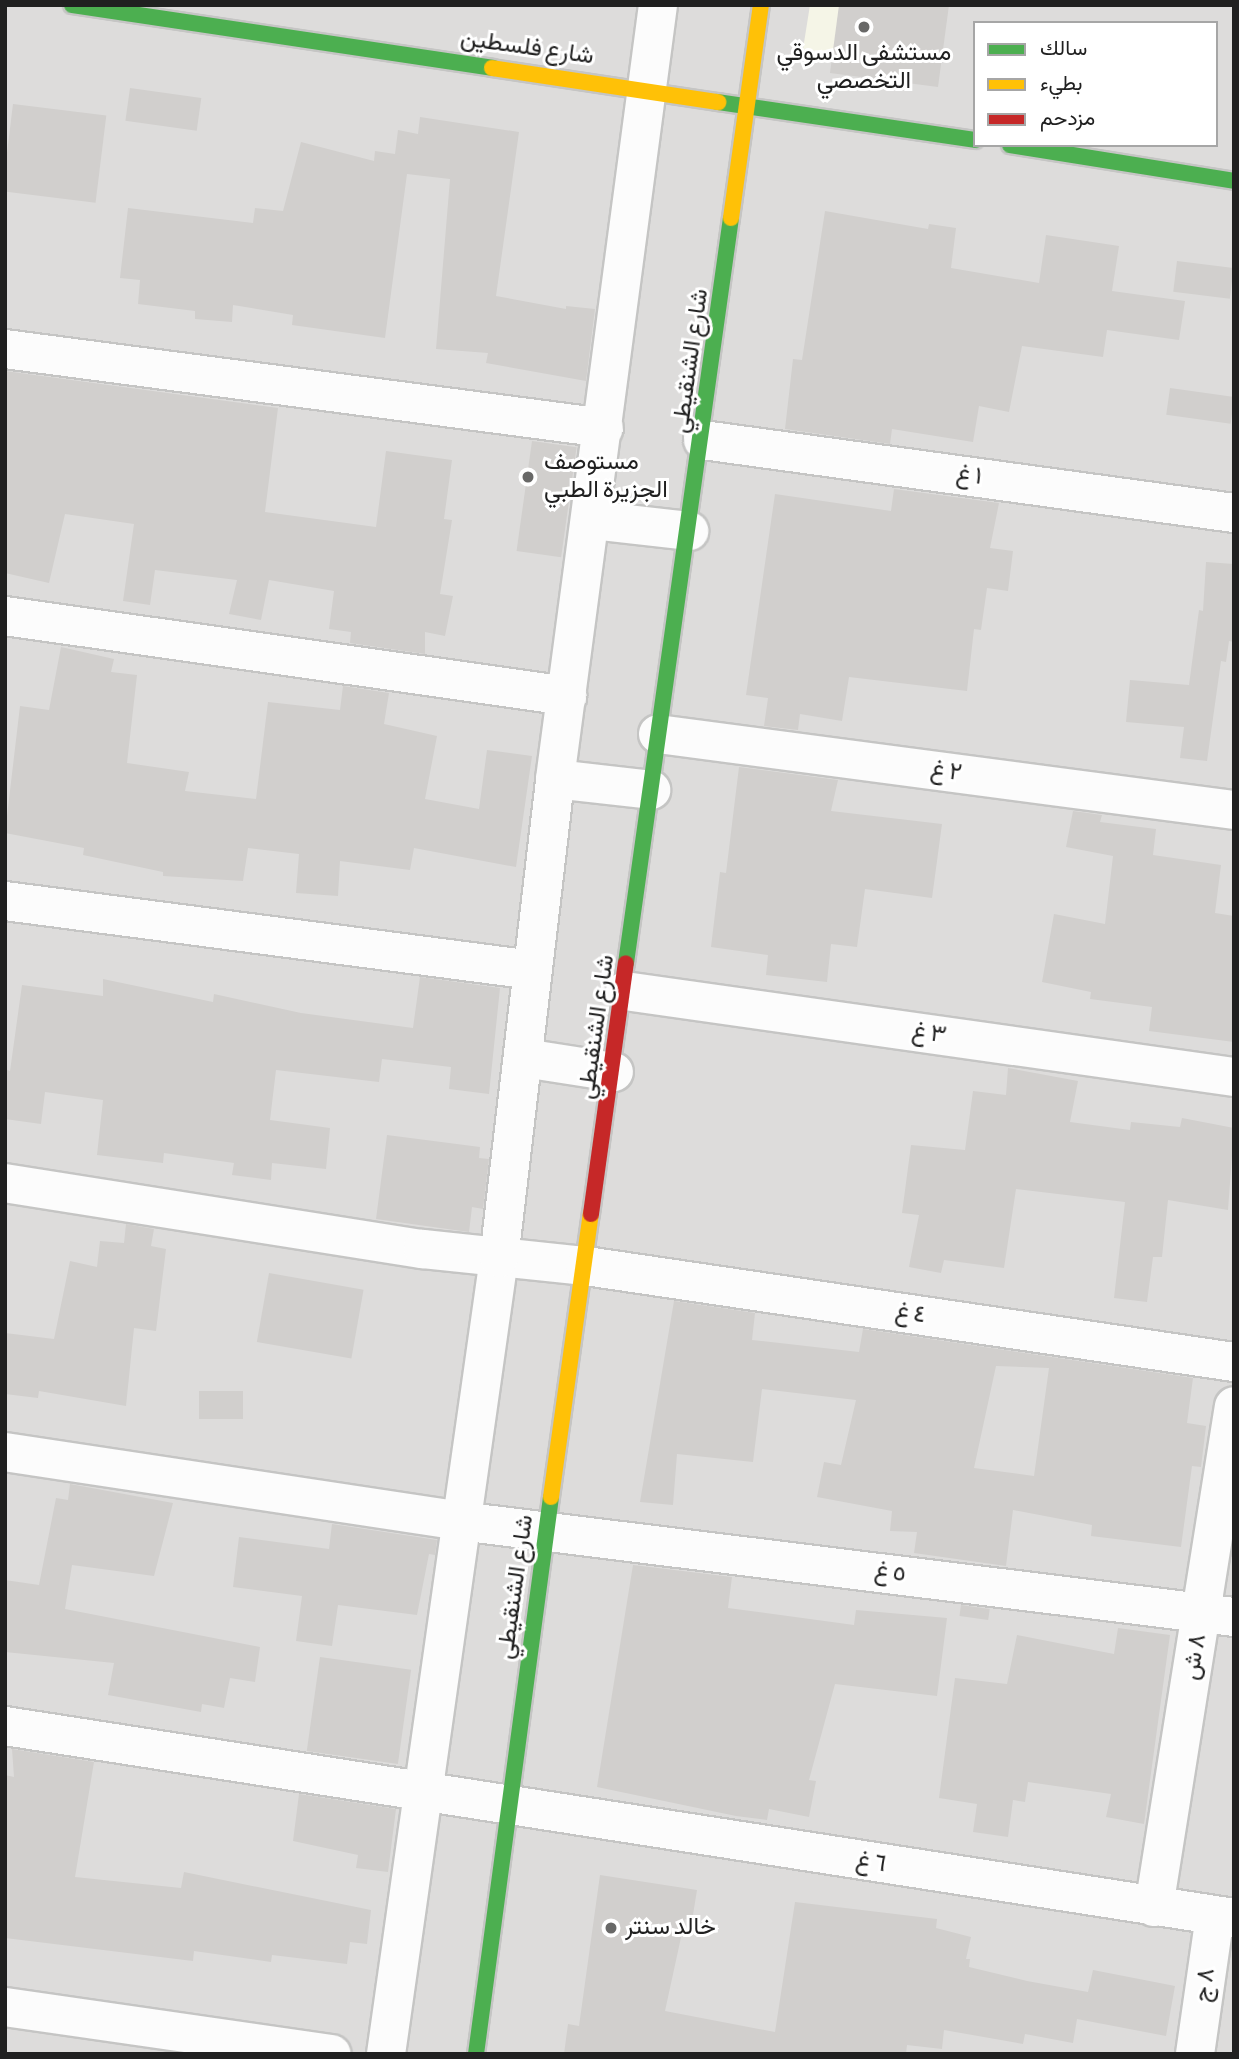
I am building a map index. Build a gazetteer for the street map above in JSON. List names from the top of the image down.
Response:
{
  "streets": {
    "street": [
      "شارع فلسطين",
      "شارع الشنقيطي",
      "١ غ",
      "٢ غ",
      "٣ غ",
      "٤ غ",
      "٥ غ",
      "٨ ش",
      "٦ غ",
      "٨ ج"
    ]
  },
  "crossings": [
    ["شارع فلسطين", "شارع الشنقيطي"],
    ["شارع الشنقيطي", "١ غ"],
    ["شارع الشنقيطي", "٢ غ"],
    ["شارع الشنقيطي", "٣ غ"],
    ["شارع الشنقيطي", "٤ غ"],
    ["شارع الشنقيطي", "٥ غ"],
    ["شارع الشنقيطي", "٦ غ"],
    ["٥ غ", "٨ ش"],
    ["٨ ش", "٦ غ"],
    ["٦ غ", "٨ ج"]
  ],
  "places": ["مستشفى الدسوقي التخصصي", "مستوصف الجزيرة الطبي", "خالد سنتر"],
  "legend": ["سالك", "بطيء", "مزدحم"]
}
